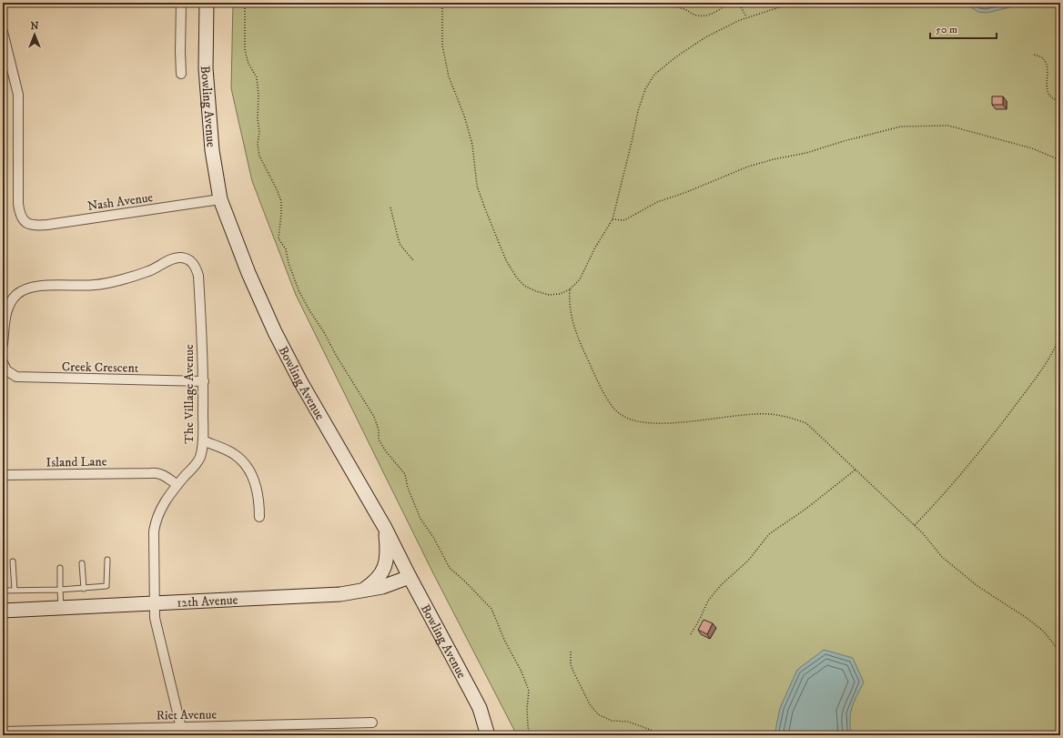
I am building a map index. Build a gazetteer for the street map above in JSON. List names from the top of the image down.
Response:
{
  "streets": {
    "main road": ["Bowling Avenue", "12th Avenue"],
    "street": [
      "Nash Avenue",
      "Creek Crescent",
      "The Village Avenue",
      "Island Lane",
      "Riet Avenue"
    ]
  },
  "crossings": [
    ["Bowling Avenue", "Nash Avenue"],
    ["Bowling Avenue", "12th Avenue"],
    ["Creek Crescent", "The Village Avenue"],
    ["The Village Avenue", "Island Lane"],
    ["The Village Avenue", "12th Avenue"],
    ["The Village Avenue", "Riet Avenue"]
  ],
  "scale_bar": "50 m",
  "north": "top"
}
